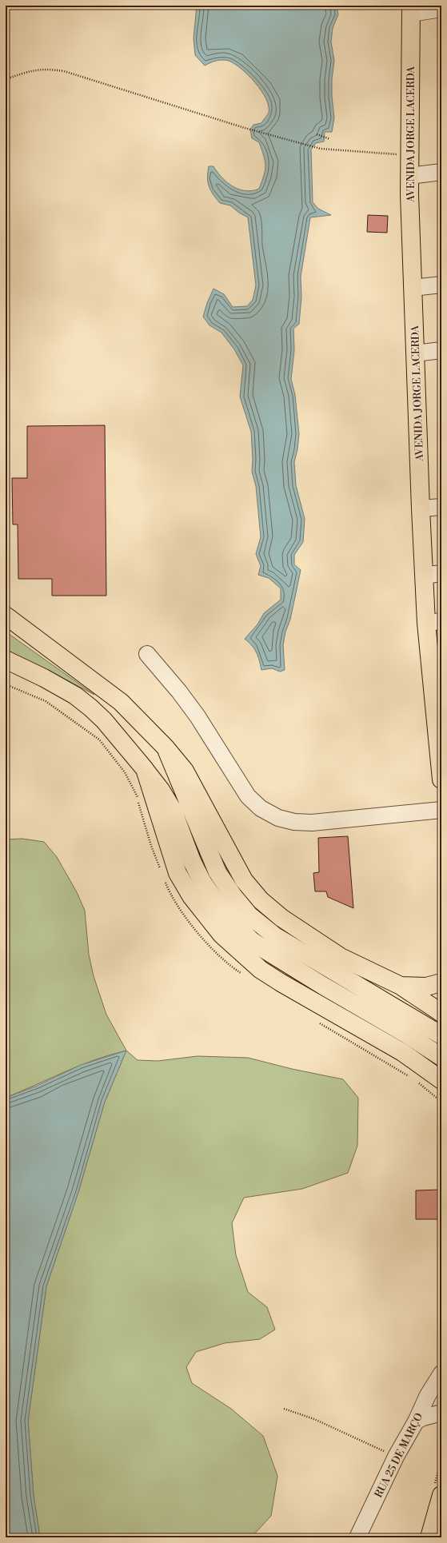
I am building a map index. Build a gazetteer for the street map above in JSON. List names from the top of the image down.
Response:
{
  "streets": {
    "main road": ["AVENIDA JORGE LACERDA"],
    "street": ["RUA 25 DE MARÇO"]
  }
}
